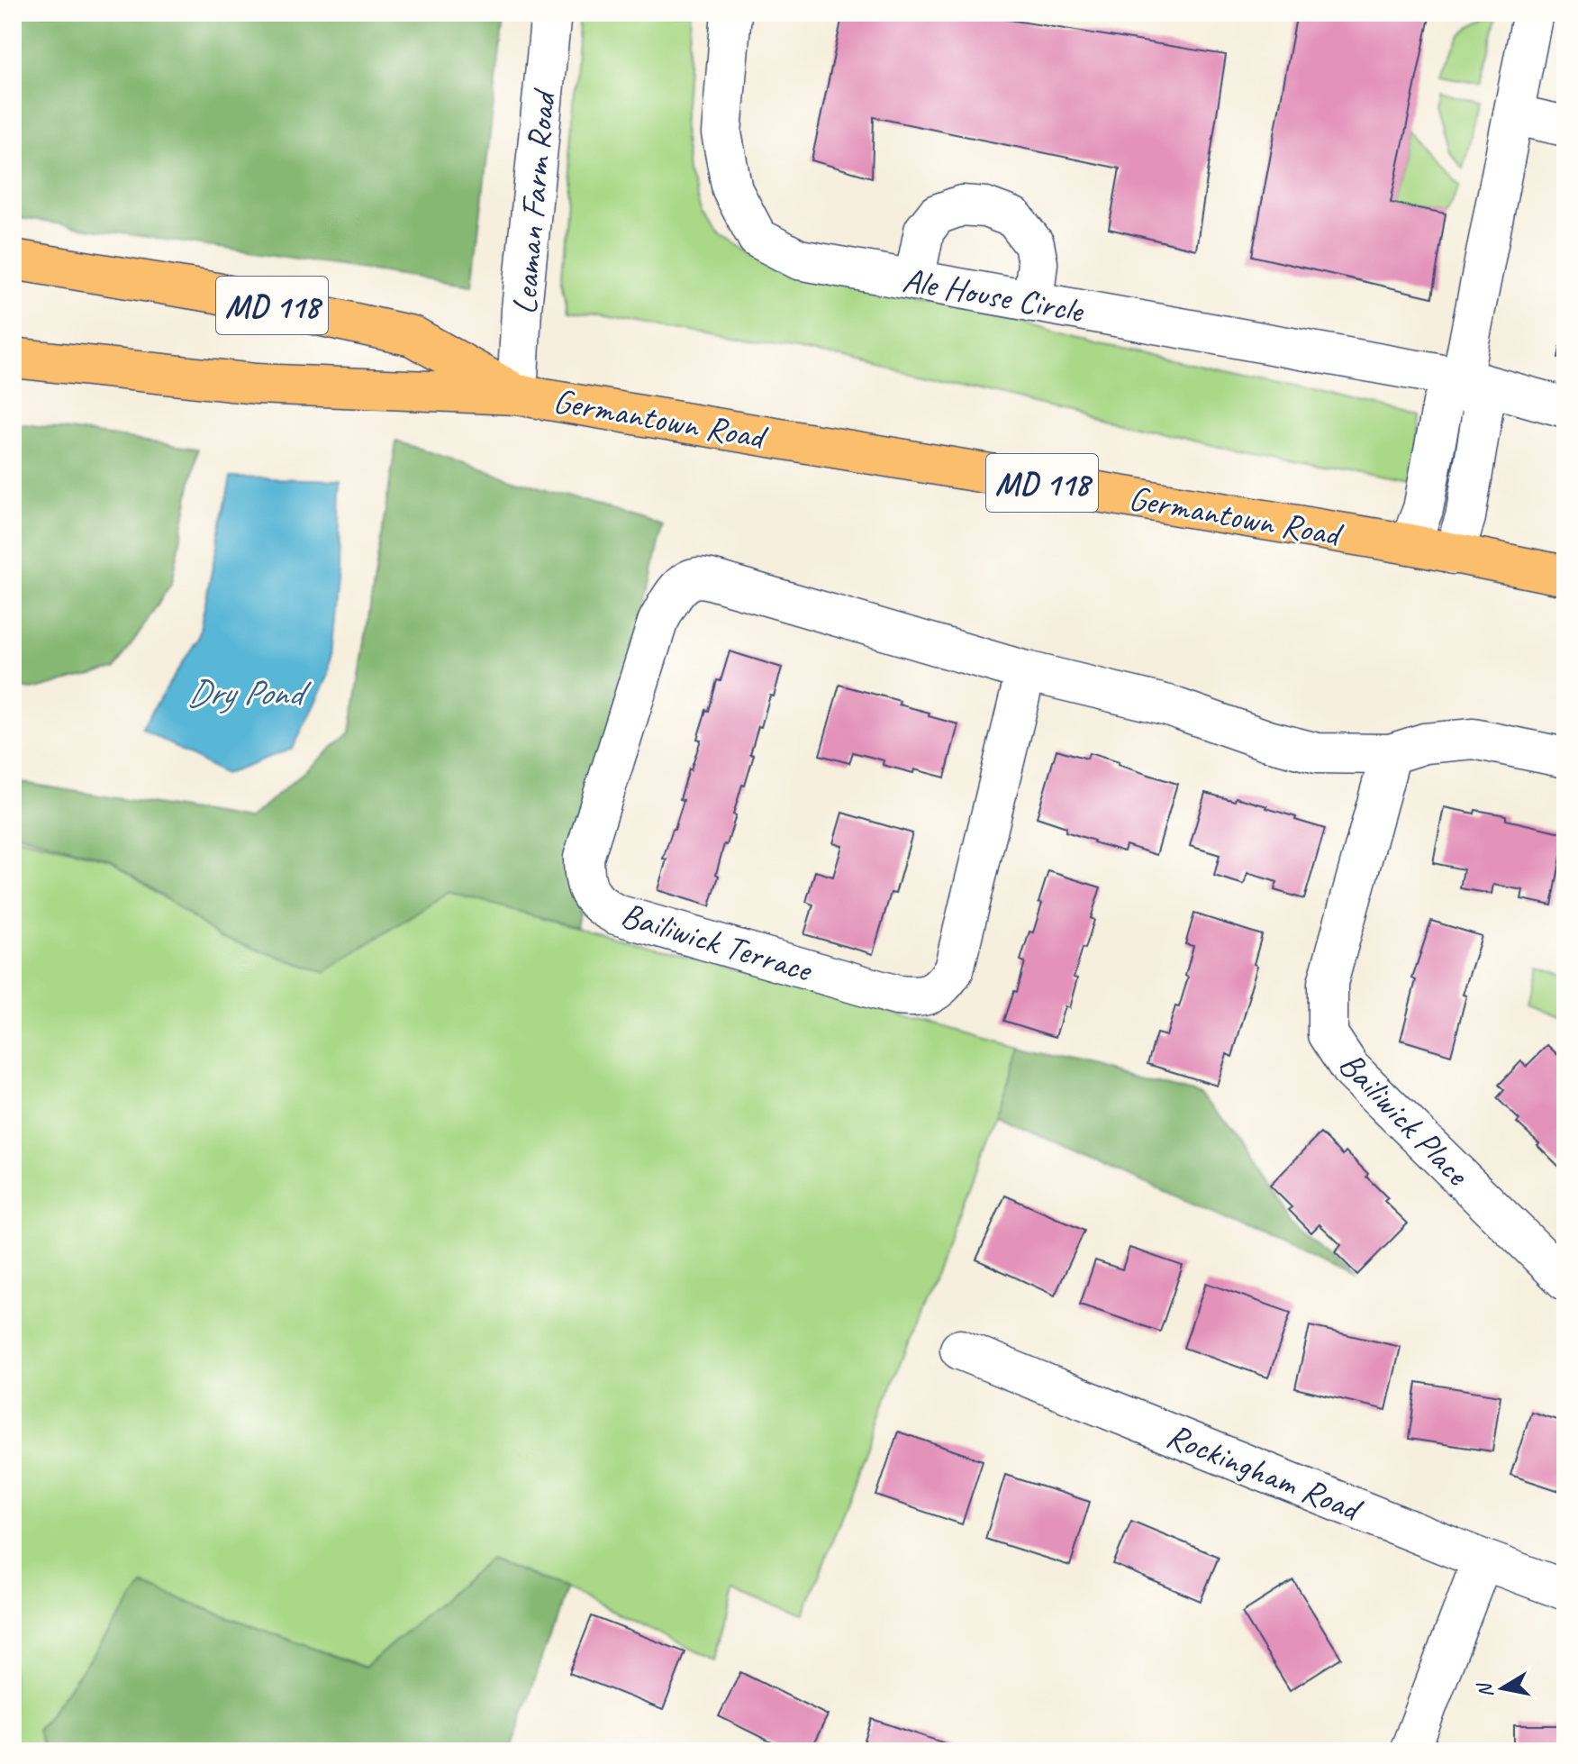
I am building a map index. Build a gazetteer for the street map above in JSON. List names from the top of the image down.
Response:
{
  "streets": {
    "main road": ["MD 118", "Germantown Road"],
    "street": [
      "Leaman Farm Road",
      "Ale House Circle",
      "Bailiwick Terrace",
      "Bailiwick Place",
      "Rockingham Road"
    ]
  },
  "crossings": [
    ["Leaman Farm Road", "Germantown Road"],
    ["Bailiwick Terrace", "Bailiwick Place"]
  ],
  "water": ["Dry Pond"],
  "north": "left"
}
